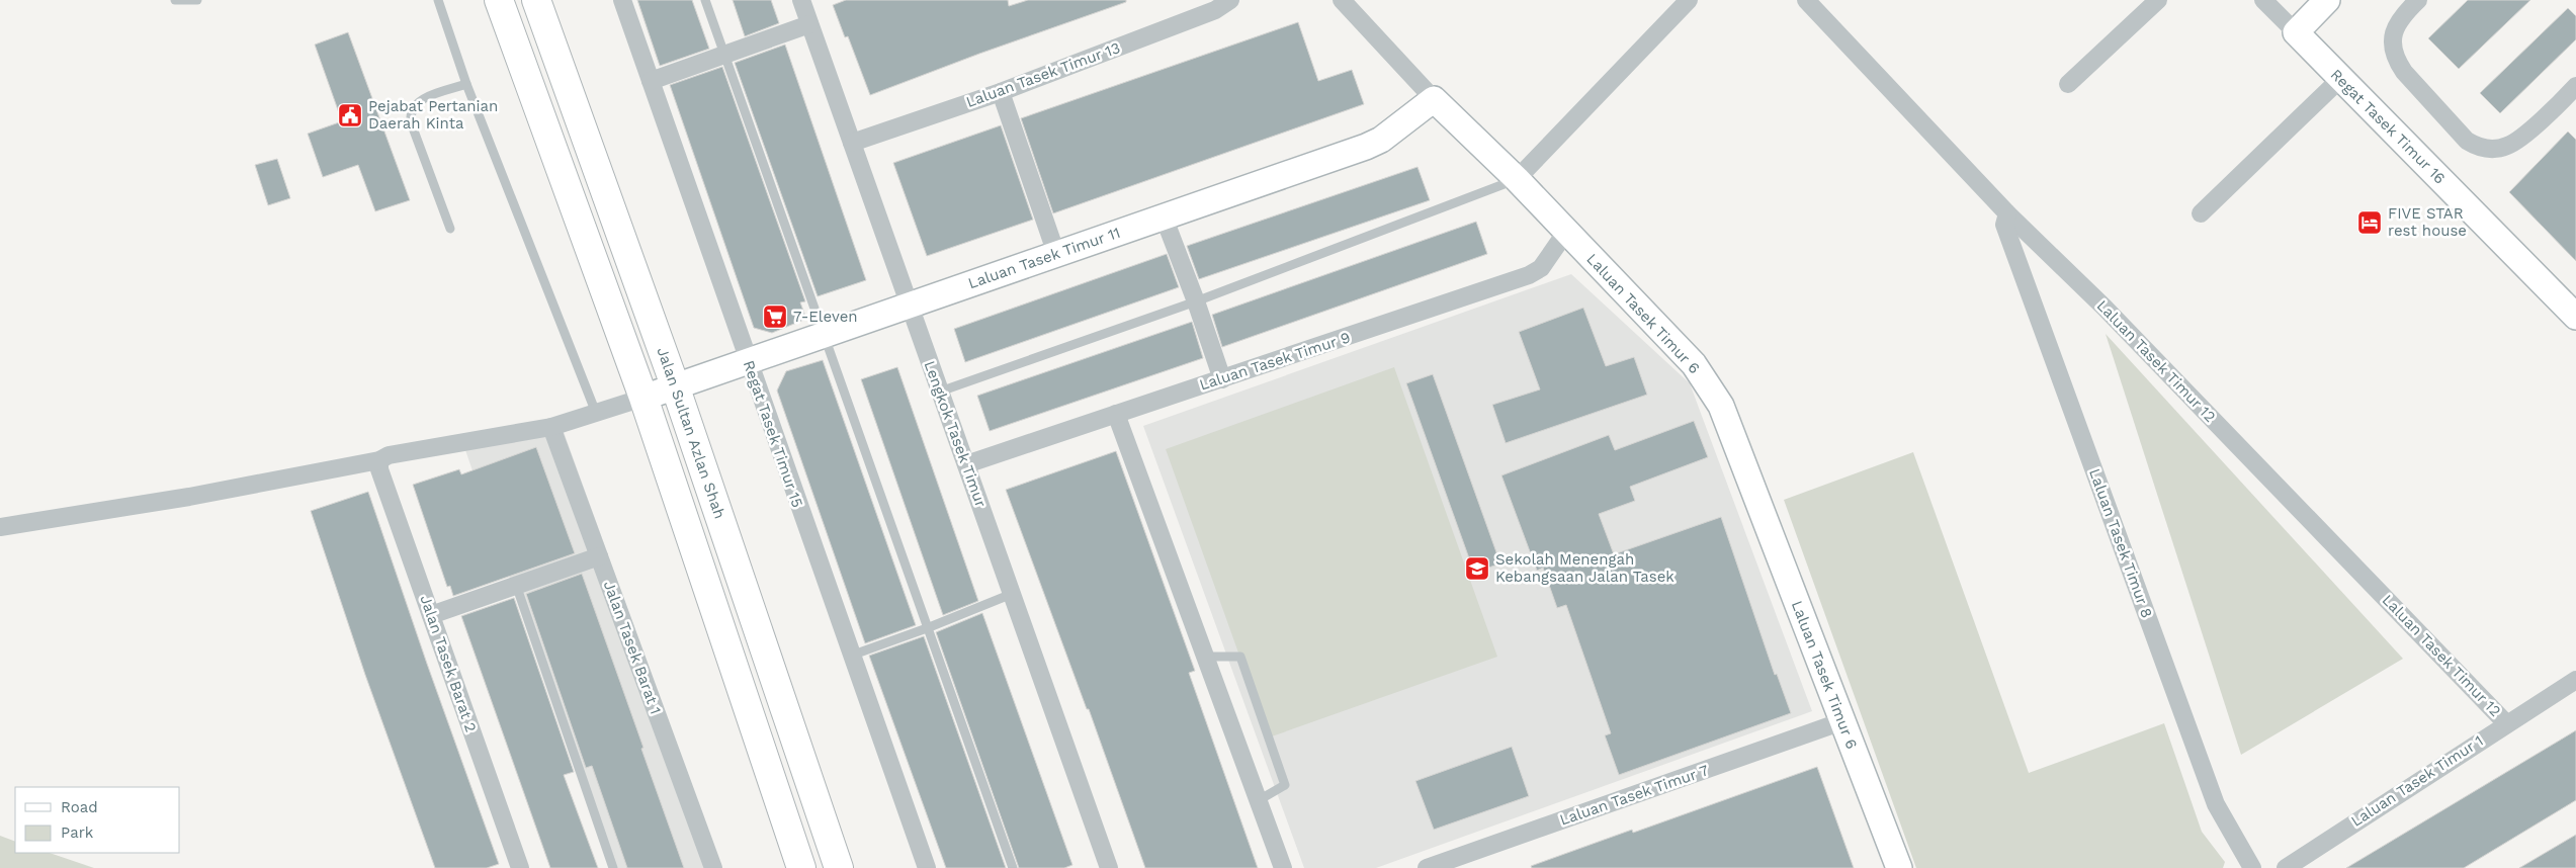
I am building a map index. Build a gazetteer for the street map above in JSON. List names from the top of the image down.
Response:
{
  "streets": {
    "main road": ["Jalan Sultan Azlan Shah"],
    "street": [
      "Laluan Tasek Timur 13",
      "Regat Tasek Timur 16",
      "Laluan Tasek Timur 11",
      "Laluan Tasek Timur 6",
      "Laluan Tasek Timur 9",
      "Laluan Tasek Timur 12",
      "Regat Tasek Timur 15",
      "Lengkok Tasek Timur",
      "Laluan Tasek Timur 8",
      "Jalan Tasek Barat 1",
      "Jalan Tasek Barat 2",
      "Laluan Tasek Timur 1",
      "Laluan Tasek Timur 7"
    ]
  },
  "crossings": [
    ["Laluan Tasek Timur 13", "Lengkok Tasek Timur"],
    ["Laluan Tasek Timur 11", "Laluan Tasek Timur 6"],
    ["Laluan Tasek Timur 11", "Jalan Sultan Azlan Shah"],
    ["Laluan Tasek Timur 11", "Regat Tasek Timur 15"],
    ["Laluan Tasek Timur 11", "Lengkok Tasek Timur"],
    ["Laluan Tasek Timur 6", "Laluan Tasek Timur 9"],
    ["Laluan Tasek Timur 6", "Laluan Tasek Timur 7"],
    ["Laluan Tasek Timur 9", "Lengkok Tasek Timur"],
    ["Laluan Tasek Timur 12", "Laluan Tasek Timur 8"],
    ["Laluan Tasek Timur 12", "Laluan Tasek Timur 1"]
  ],
  "places": {
    "public building": ["Pejabat Pertanian Daerah Kinta"],
    "hotel": ["FIVE STAR rest house"],
    "supermarket": ["7-Eleven"],
    "school or university": ["Sekolah Menengah Kebangsaan Jalan Tasek"]
  },
  "legend": ["Road", "Park"]
}
